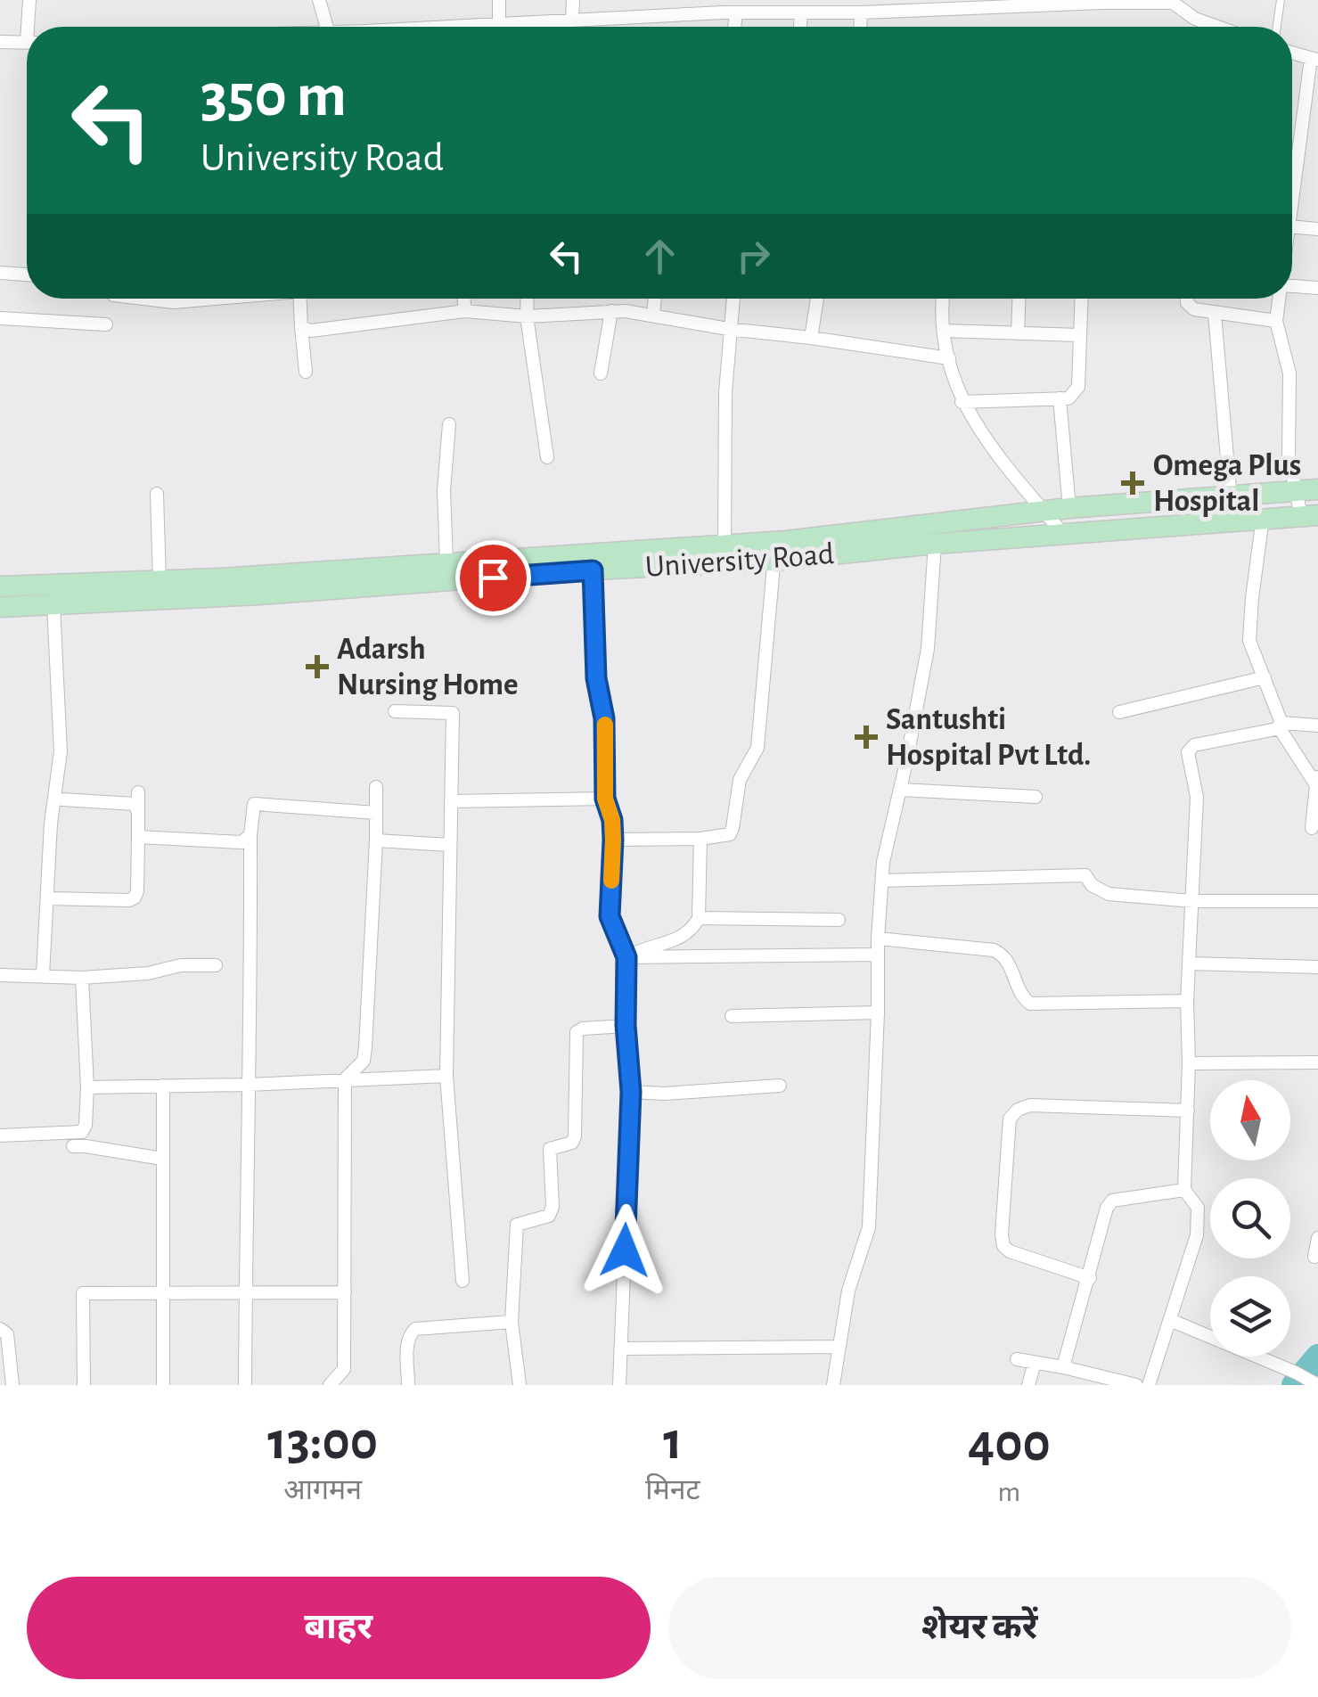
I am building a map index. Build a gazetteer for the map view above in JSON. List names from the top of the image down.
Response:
{
  "streets": {
    "main road": ["University Road"]
  },
  "places": {
    "health": ["Omega Plus Hospital", "Adarsh Nursing Home", "Santushti Hospital Pvt Ltd."]
  },
  "north": "top",
  "page": {
    "turn": ["350 m", "University Road"],
    "eta": [
      "13:00",
      "आगमन",
      "1",
      "मिनट",
      "400",
      "m"
    ],
    "buttons": ["बाहर", "शेयर करें"]
  }
}
